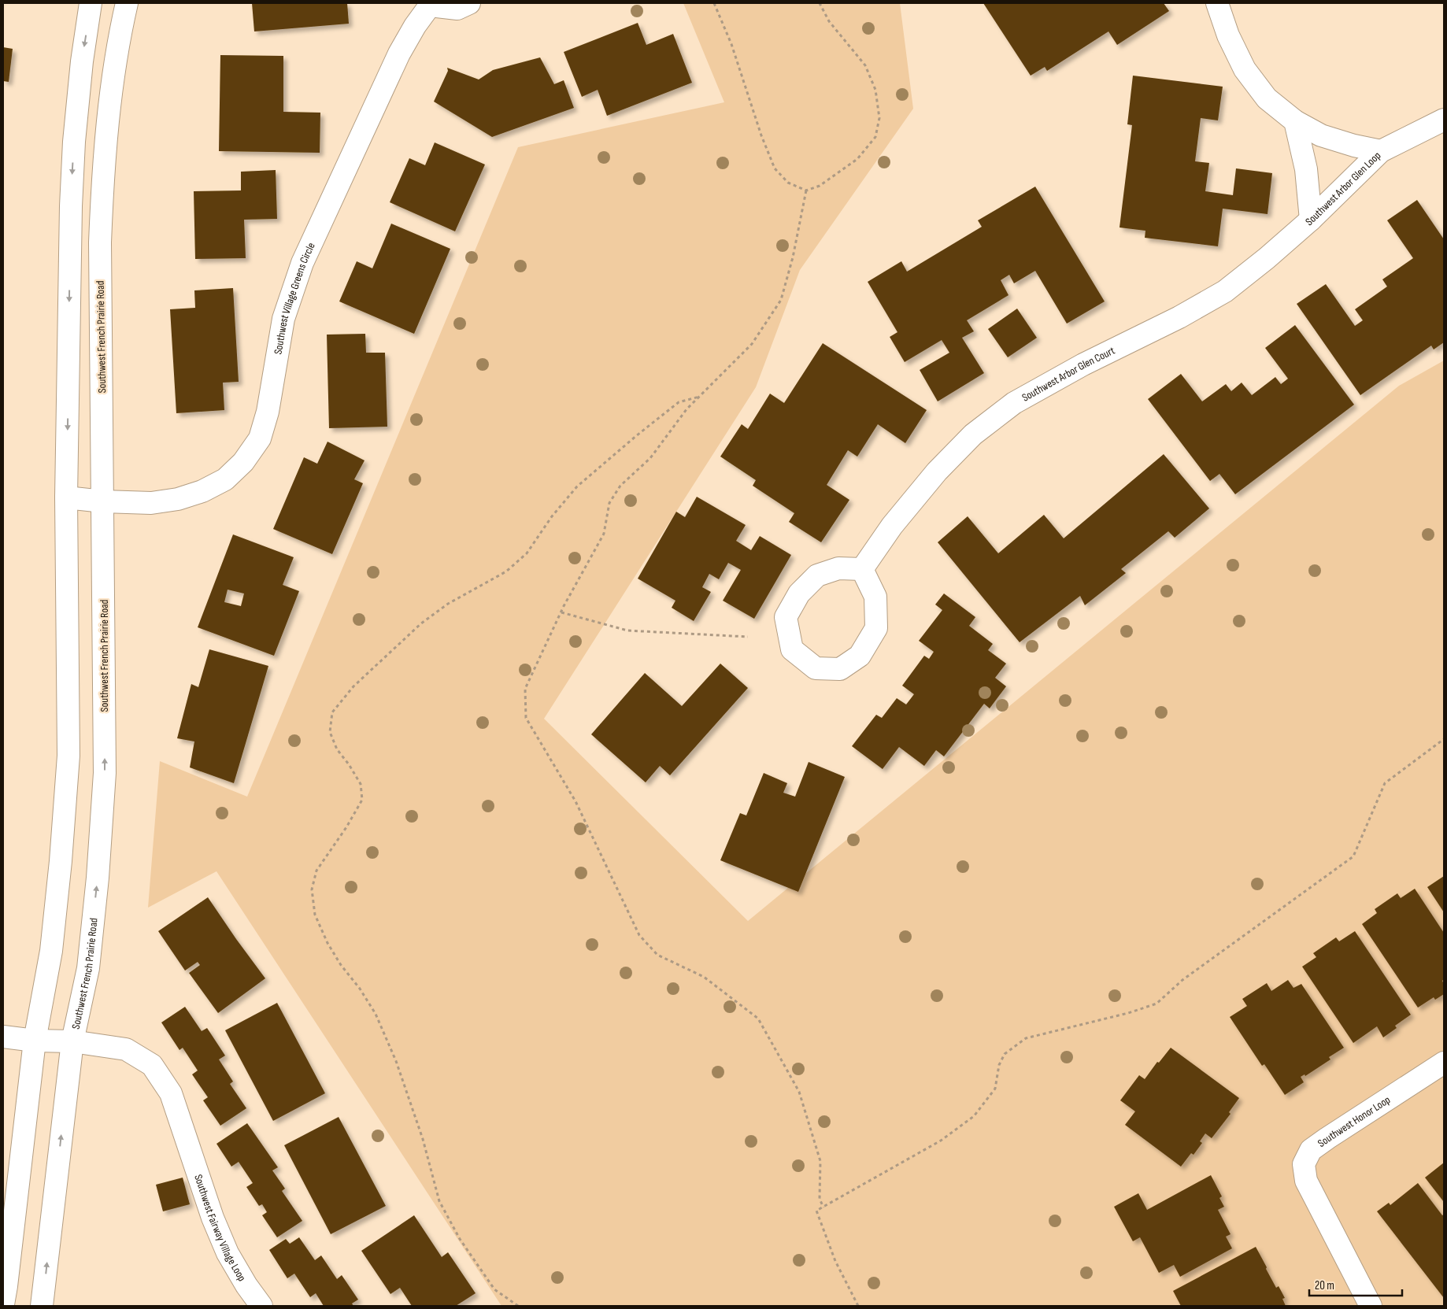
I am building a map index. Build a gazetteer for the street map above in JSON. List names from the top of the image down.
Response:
{
  "streets": {
    "street": [
      "Southwest Arbor Glen Loop",
      "Southwest Village Greens Circle",
      "Southwest French Prairie Road",
      "Southwest Arbor Glen Court",
      "Southwest Honor Loop",
      "Southwest Fairway Village Loop"
    ]
  },
  "crossings": [
    ["Southwest Arbor Glen Loop", "Southwest Arbor Glen Court"],
    ["Southwest Village Greens Circle", "Southwest French Prairie Road"],
    ["Southwest French Prairie Road", "Southwest Fairway Village Loop"]
  ],
  "scale_bar": "20 m"
}
